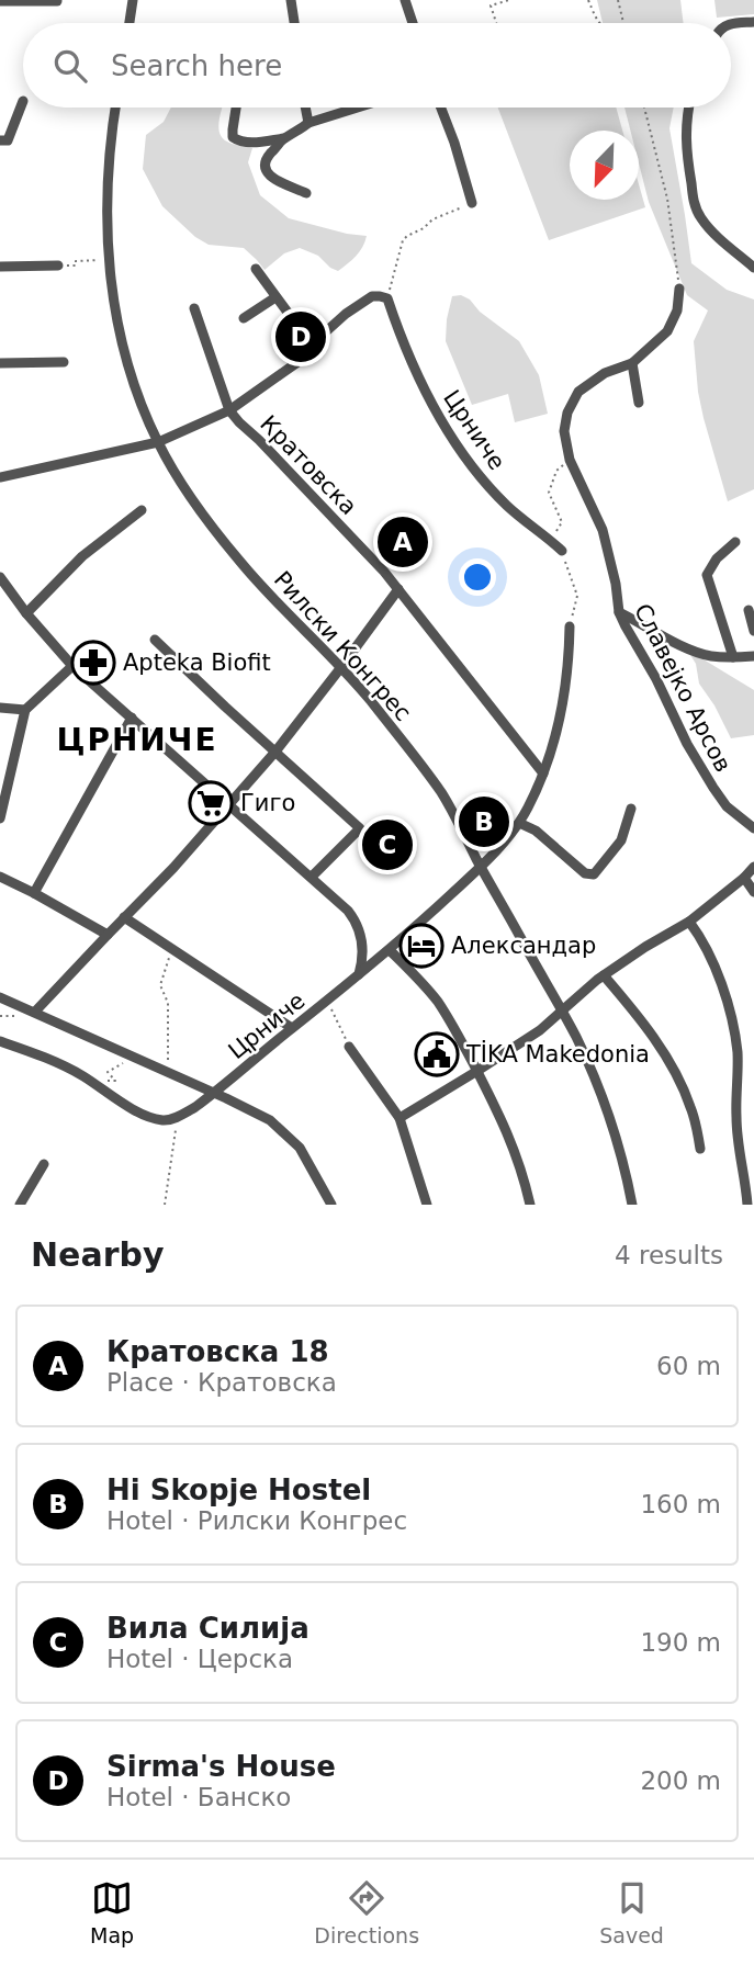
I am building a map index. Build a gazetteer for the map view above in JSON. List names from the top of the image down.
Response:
{
  "streets": {
    "street": [
      "Црниче",
      "Кратовска",
      "Рилски Конгрес",
      "Славејко Арсов"
    ]
  },
  "crossings": [
    ["Црниче", "Кратовска"],
    ["Црниче", "Рилски Конгрес"]
  ],
  "districts": ["ЦРНИЧЕ"],
  "places": {
    "pharmacy": ["Apteka Biofit"],
    "supermarket": ["Гиго"],
    "hotel": ["Александар"],
    "public building": ["TİKA Makedonia"]
  },
  "north": "bottom left",
  "page": {
    "search": "Search here",
    "pins": [
      "D",
      "A",
      "B",
      "C"
    ],
    "heading": ["Nearby", "4 results"],
    "list": [
      {
        "mark": "A",
        "name": "Кратовска 18",
        "note": "Place · Кратовска",
        "value": "60 m"
      },
      {
        "mark": "B",
        "name": "Hi Skopje Hostel",
        "note": "Hotel · Рилски Конгрес",
        "value": "160 m"
      },
      {
        "mark": "C",
        "name": "Вила Силија",
        "note": "Hotel · Церска",
        "value": "190 m"
      },
      {
        "mark": "D",
        "name": "Sirma's House",
        "note": "Hotel · Банско",
        "value": "200 m"
      }
    ],
    "nav": ["Map", "Directions", "Saved"]
  }
}
